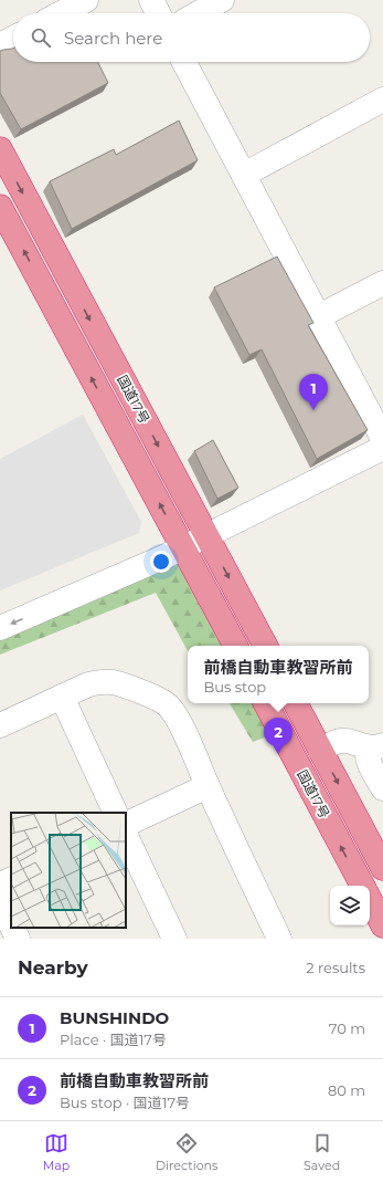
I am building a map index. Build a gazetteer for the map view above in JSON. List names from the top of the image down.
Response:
{
  "streets": {
    "highway": ["国道17号"]
  },
  "page": {
    "search": "Search here",
    "pins": ["1", "2"],
    "popup": ["前橋自動車教習所前", "Bus stop"],
    "heading": ["Nearby", "2 results"],
    "list": [
      {
        "mark": "1",
        "name": "BUNSHINDO",
        "note": "Place · 国道17号",
        "value": "70 m"
      },
      {
        "mark": "2",
        "name": "前橋自動車教習所前",
        "note": "Bus stop · 国道17号",
        "value": "80 m"
      }
    ],
    "nav": ["Map", "Directions", "Saved"]
  }
}
